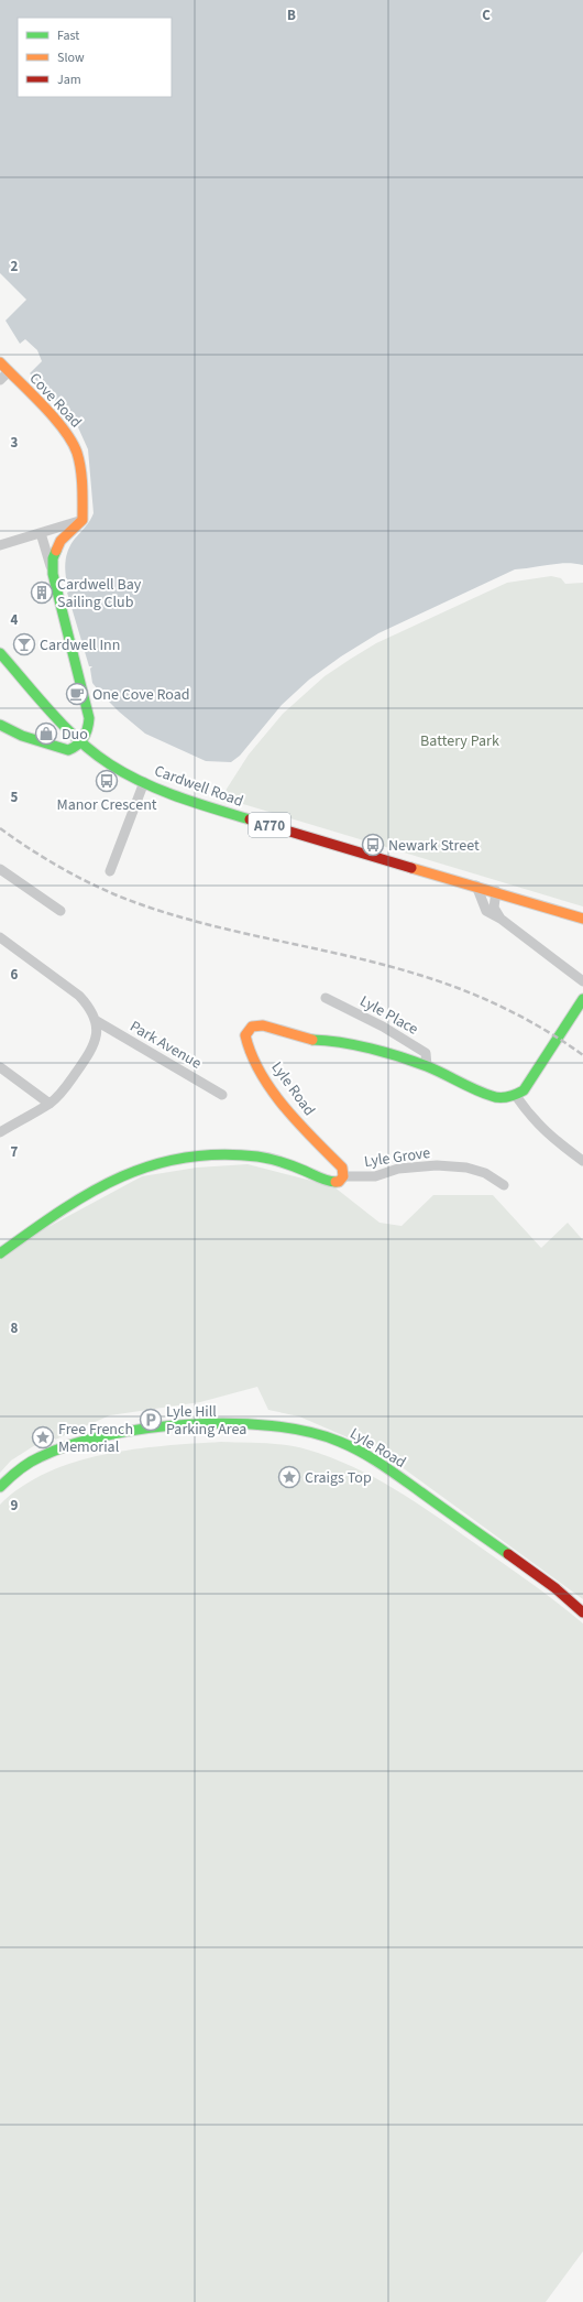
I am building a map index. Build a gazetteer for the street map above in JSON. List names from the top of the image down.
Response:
{
  "streets": {
    "street": [
      "Cove Road",
      "Cardwell Road",
      "A770",
      "Lyle Place",
      "Park Avenue",
      "Lyle Road",
      "Lyle Grove"
    ]
  },
  "crossings": [
    ["Lyle Place", "Lyle Road"],
    ["Lyle Road", "Lyle Grove"]
  ],
  "parks": ["Battery Park"],
  "places": {
    "building": ["Cardwell Bay Sailing Club"],
    "bar": ["Cardwell Inn"],
    "cafe": ["One Cove Road"],
    "shop": ["Duo"],
    "bus stop": ["Manor Crescent", "Newark Street"],
    "parking": ["Lyle Hill Parking Area"],
    "place": ["Free French Memorial", "Craigs Top"]
  },
  "legend": ["Fast", "Slow", "Jam"],
  "grid": {
    "columns": ["B", "C"],
    "rows": [
      "2",
      "3",
      "4",
      "5",
      "6",
      "7",
      "8",
      "9"
    ]
  }
}
